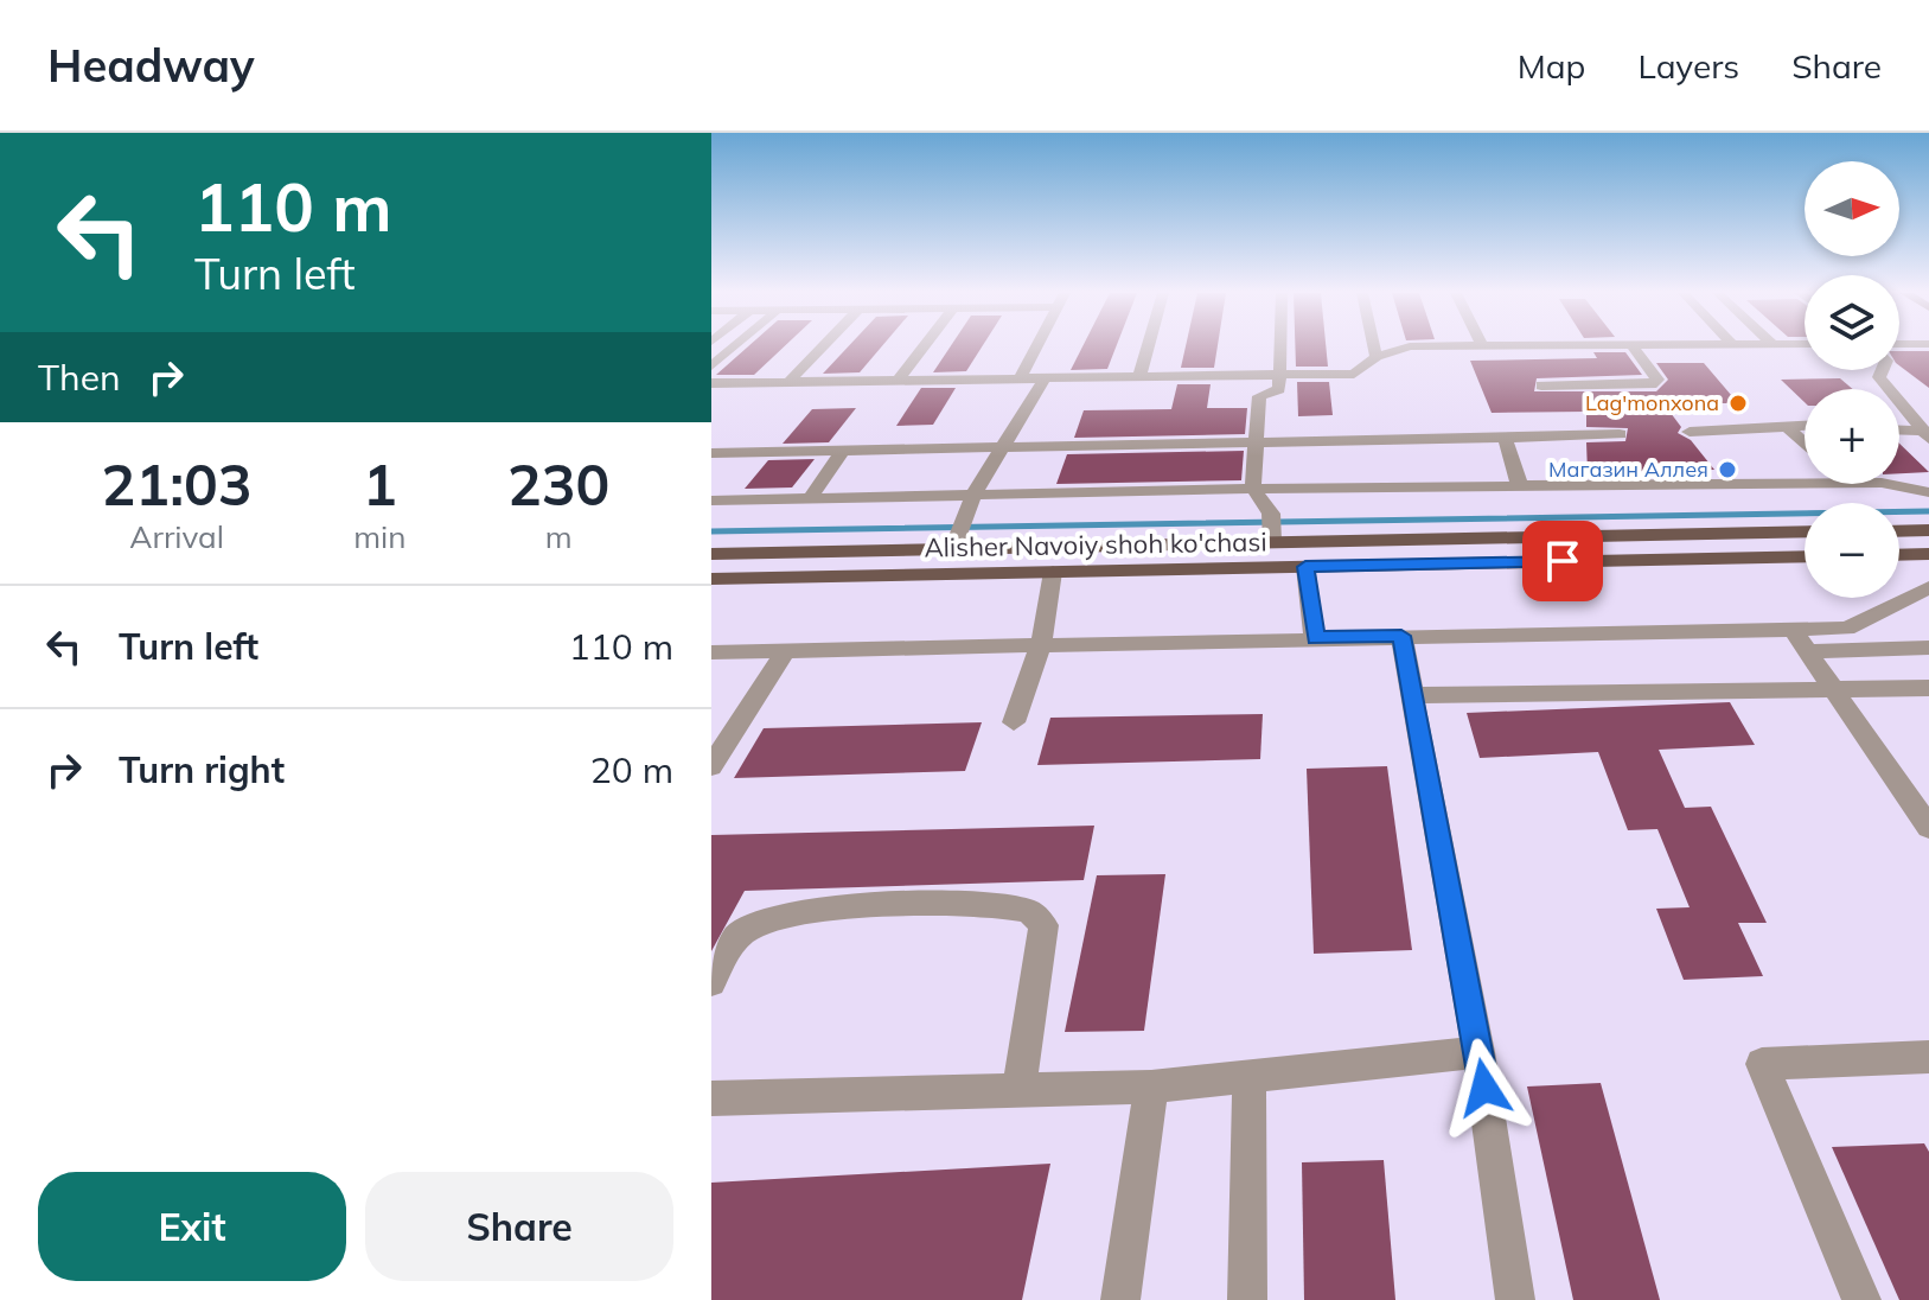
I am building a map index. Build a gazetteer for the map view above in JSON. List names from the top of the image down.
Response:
{
  "streets": {
    "main road": ["Alisher Navoiy shoh ko'chasi"]
  },
  "places": ["Lag'monxona", "Магазин Аллея"],
  "north": "right",
  "page": {
    "header": "Headway",
    "nav": ["Map", "Layers", "Share"],
    "turn": ["110 m", "Turn left"],
    "map_buttons": ["+", "−"],
    "then": "Then",
    "eta": [
      "21:03",
      "Arrival",
      "1",
      "min",
      "230",
      "m"
    ],
    "list": [
      {
        "name": "Turn left",
        "value": "110 m"
      },
      {
        "name": "Turn right",
        "value": "20 m"
      }
    ],
    "buttons": ["Exit", "Share"]
  }
}
